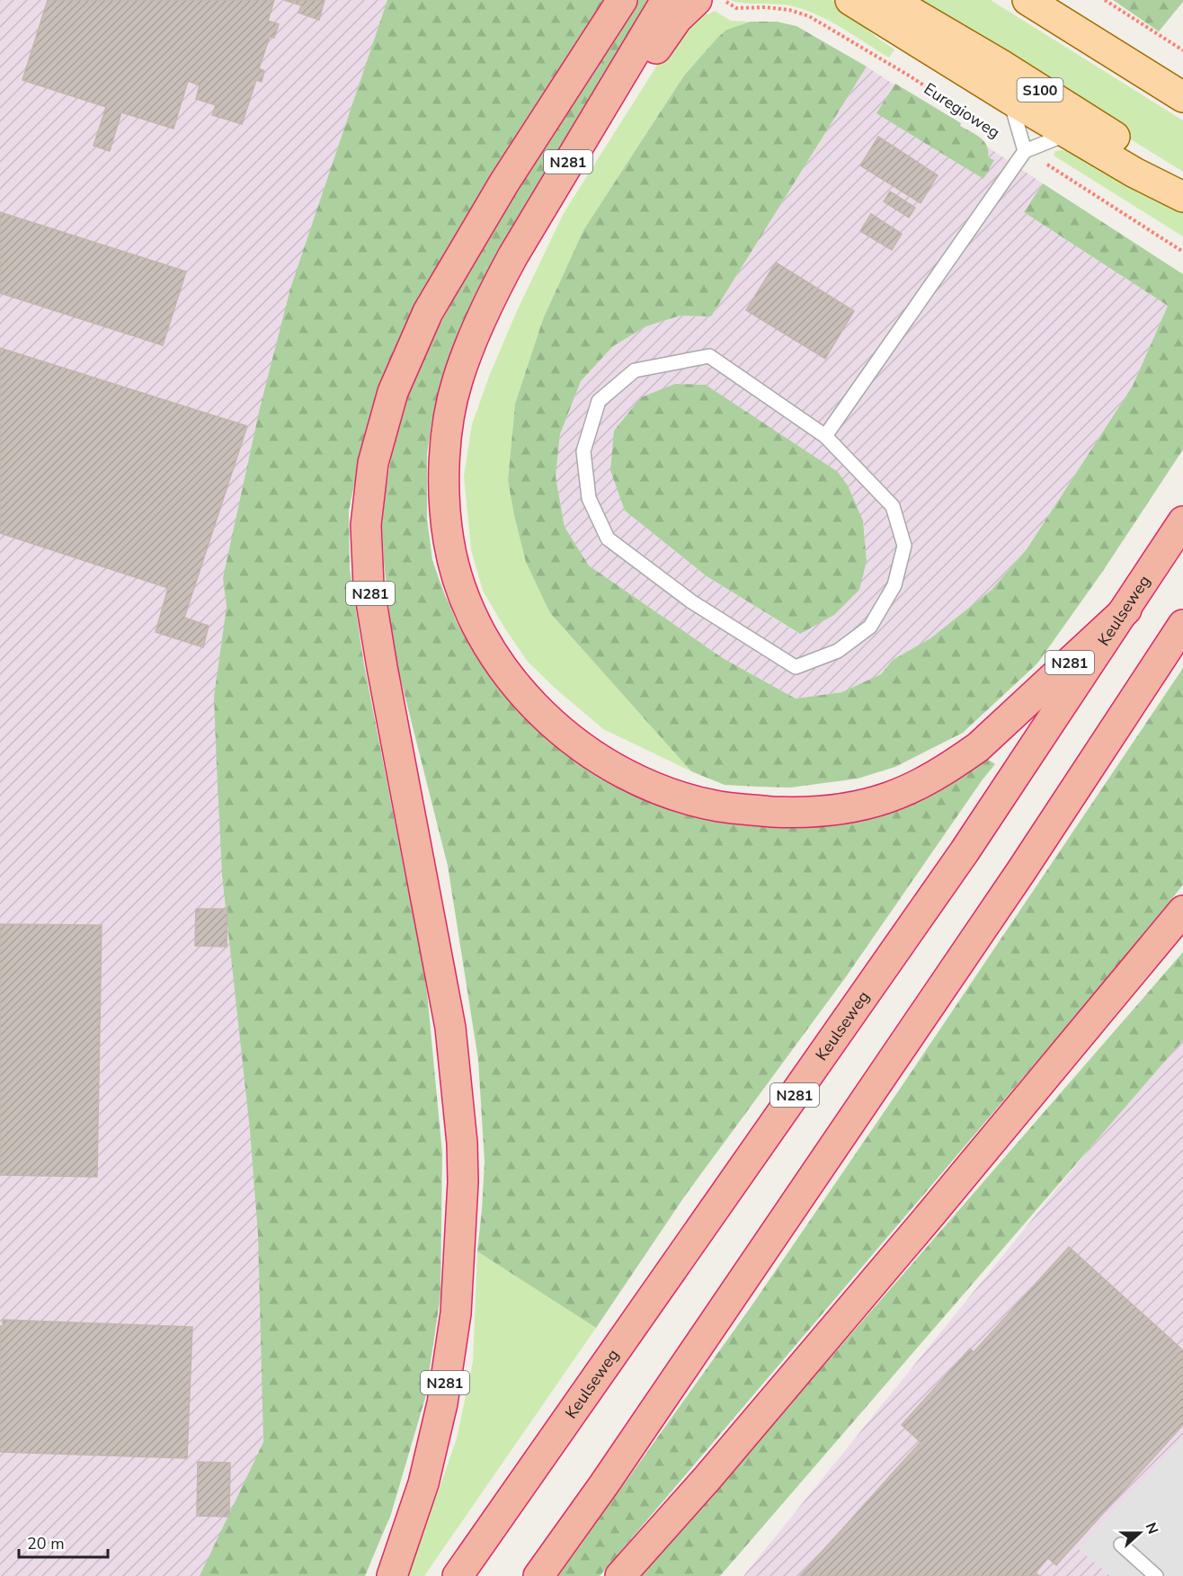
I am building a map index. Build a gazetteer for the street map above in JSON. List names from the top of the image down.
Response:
{
  "streets": {
    "highway": ["N281", "Keulseweg"],
    "main road": ["S100"],
    "path": ["Euregioweg"]
  },
  "crossings": [
    ["N281", "Keulseweg"]
  ],
  "scale_bar": "20 m",
  "north": "right"
}
